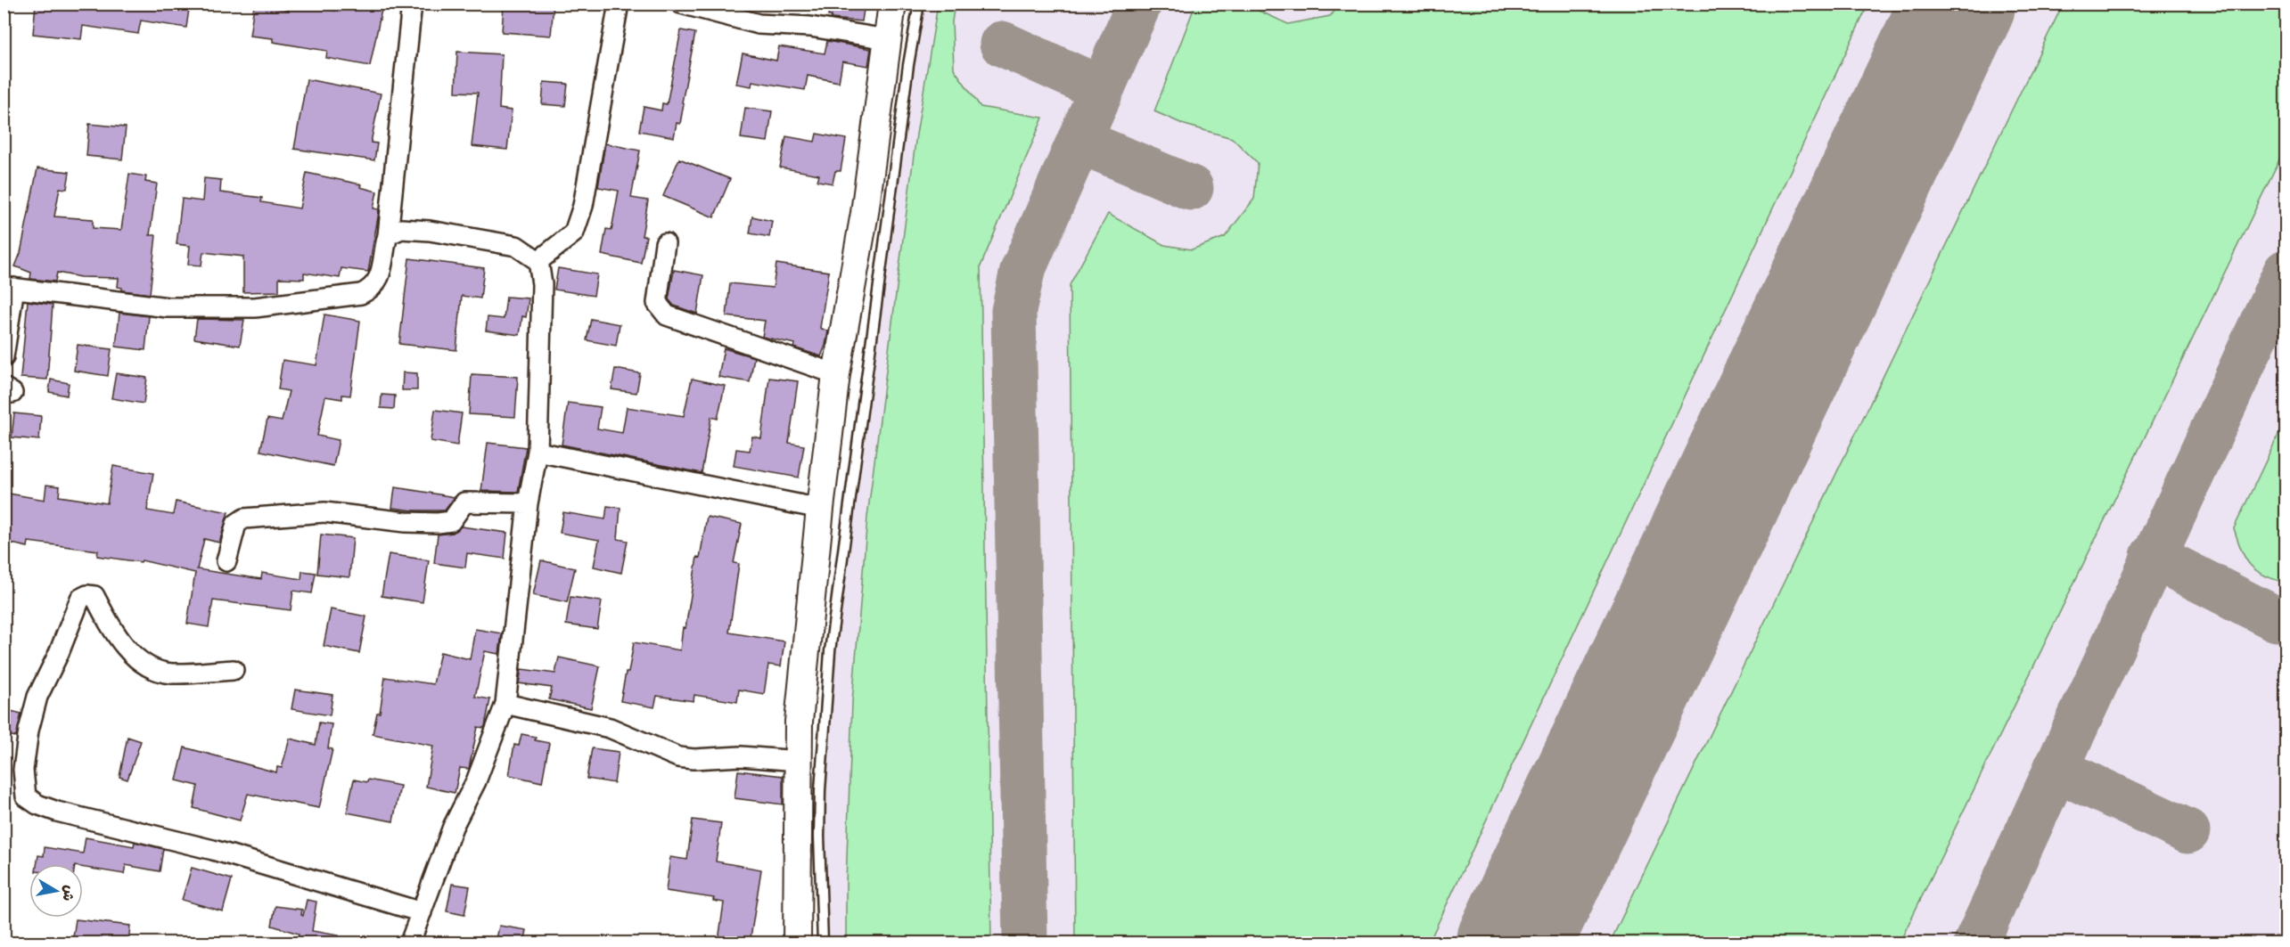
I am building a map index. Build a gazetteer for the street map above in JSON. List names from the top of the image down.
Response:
{
  "north": "right"
}
